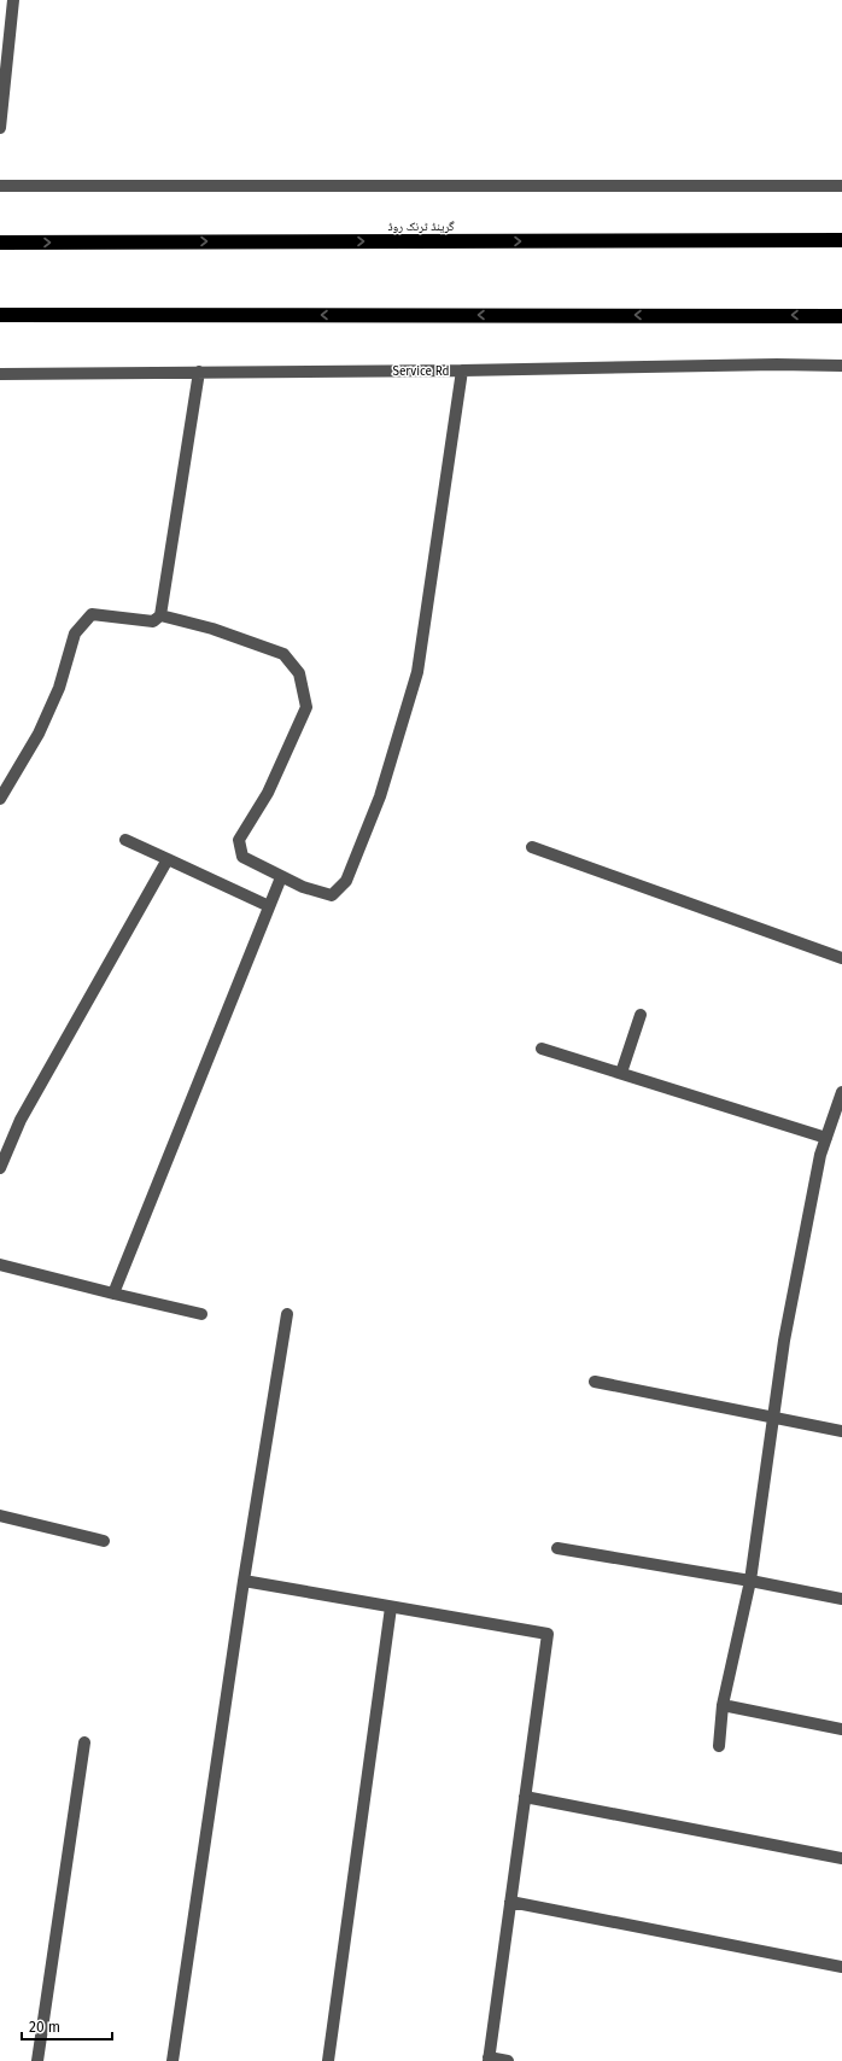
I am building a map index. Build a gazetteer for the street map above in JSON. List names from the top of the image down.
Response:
{
  "streets": {
    "highway": ["گرینڈ ٹرنک روڈ"],
    "street": ["Service Rd"]
  },
  "scale_bar": "20 m"
}
